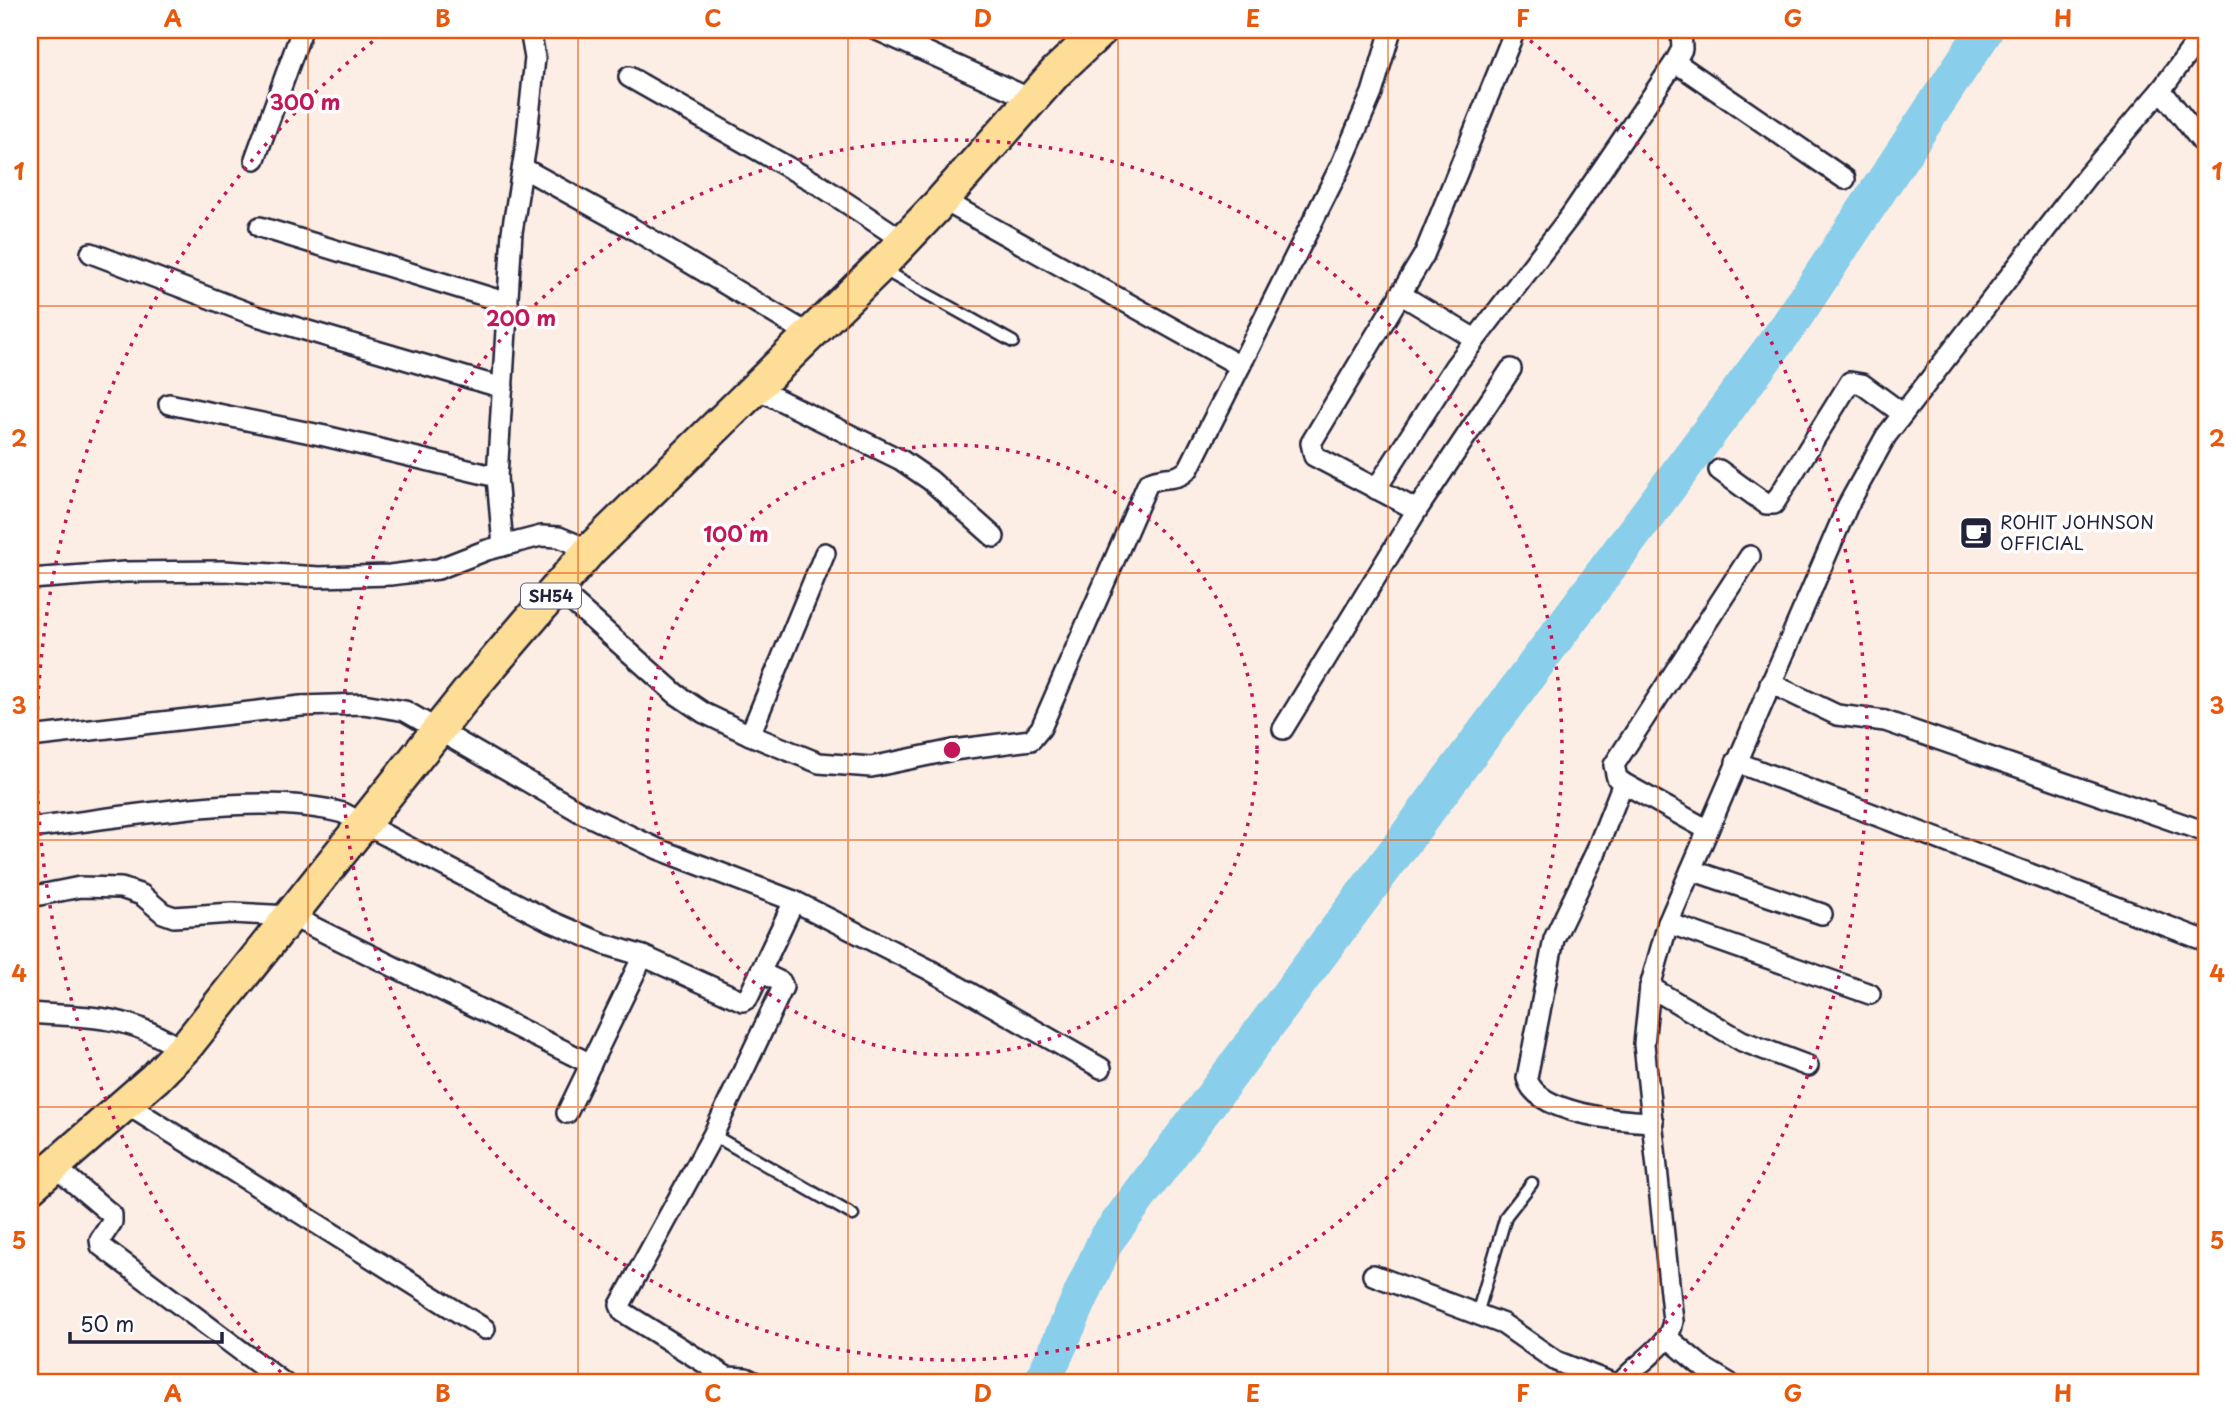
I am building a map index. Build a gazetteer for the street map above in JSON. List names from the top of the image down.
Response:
{
  "streets": {
    "main road": ["SH54"]
  },
  "places": {
    "cafe": ["ROHIT JOHNSON OFFICIAL"]
  },
  "scale_bar": "50 m",
  "grid": {
    "columns": [
      "A",
      "B",
      "C",
      "D",
      "E",
      "F",
      "G",
      "H"
    ],
    "rows": [
      "1",
      "2",
      "3",
      "4",
      "5"
    ]
  },
  "rings": ["300 m", "200 m", "100 m"]
}
